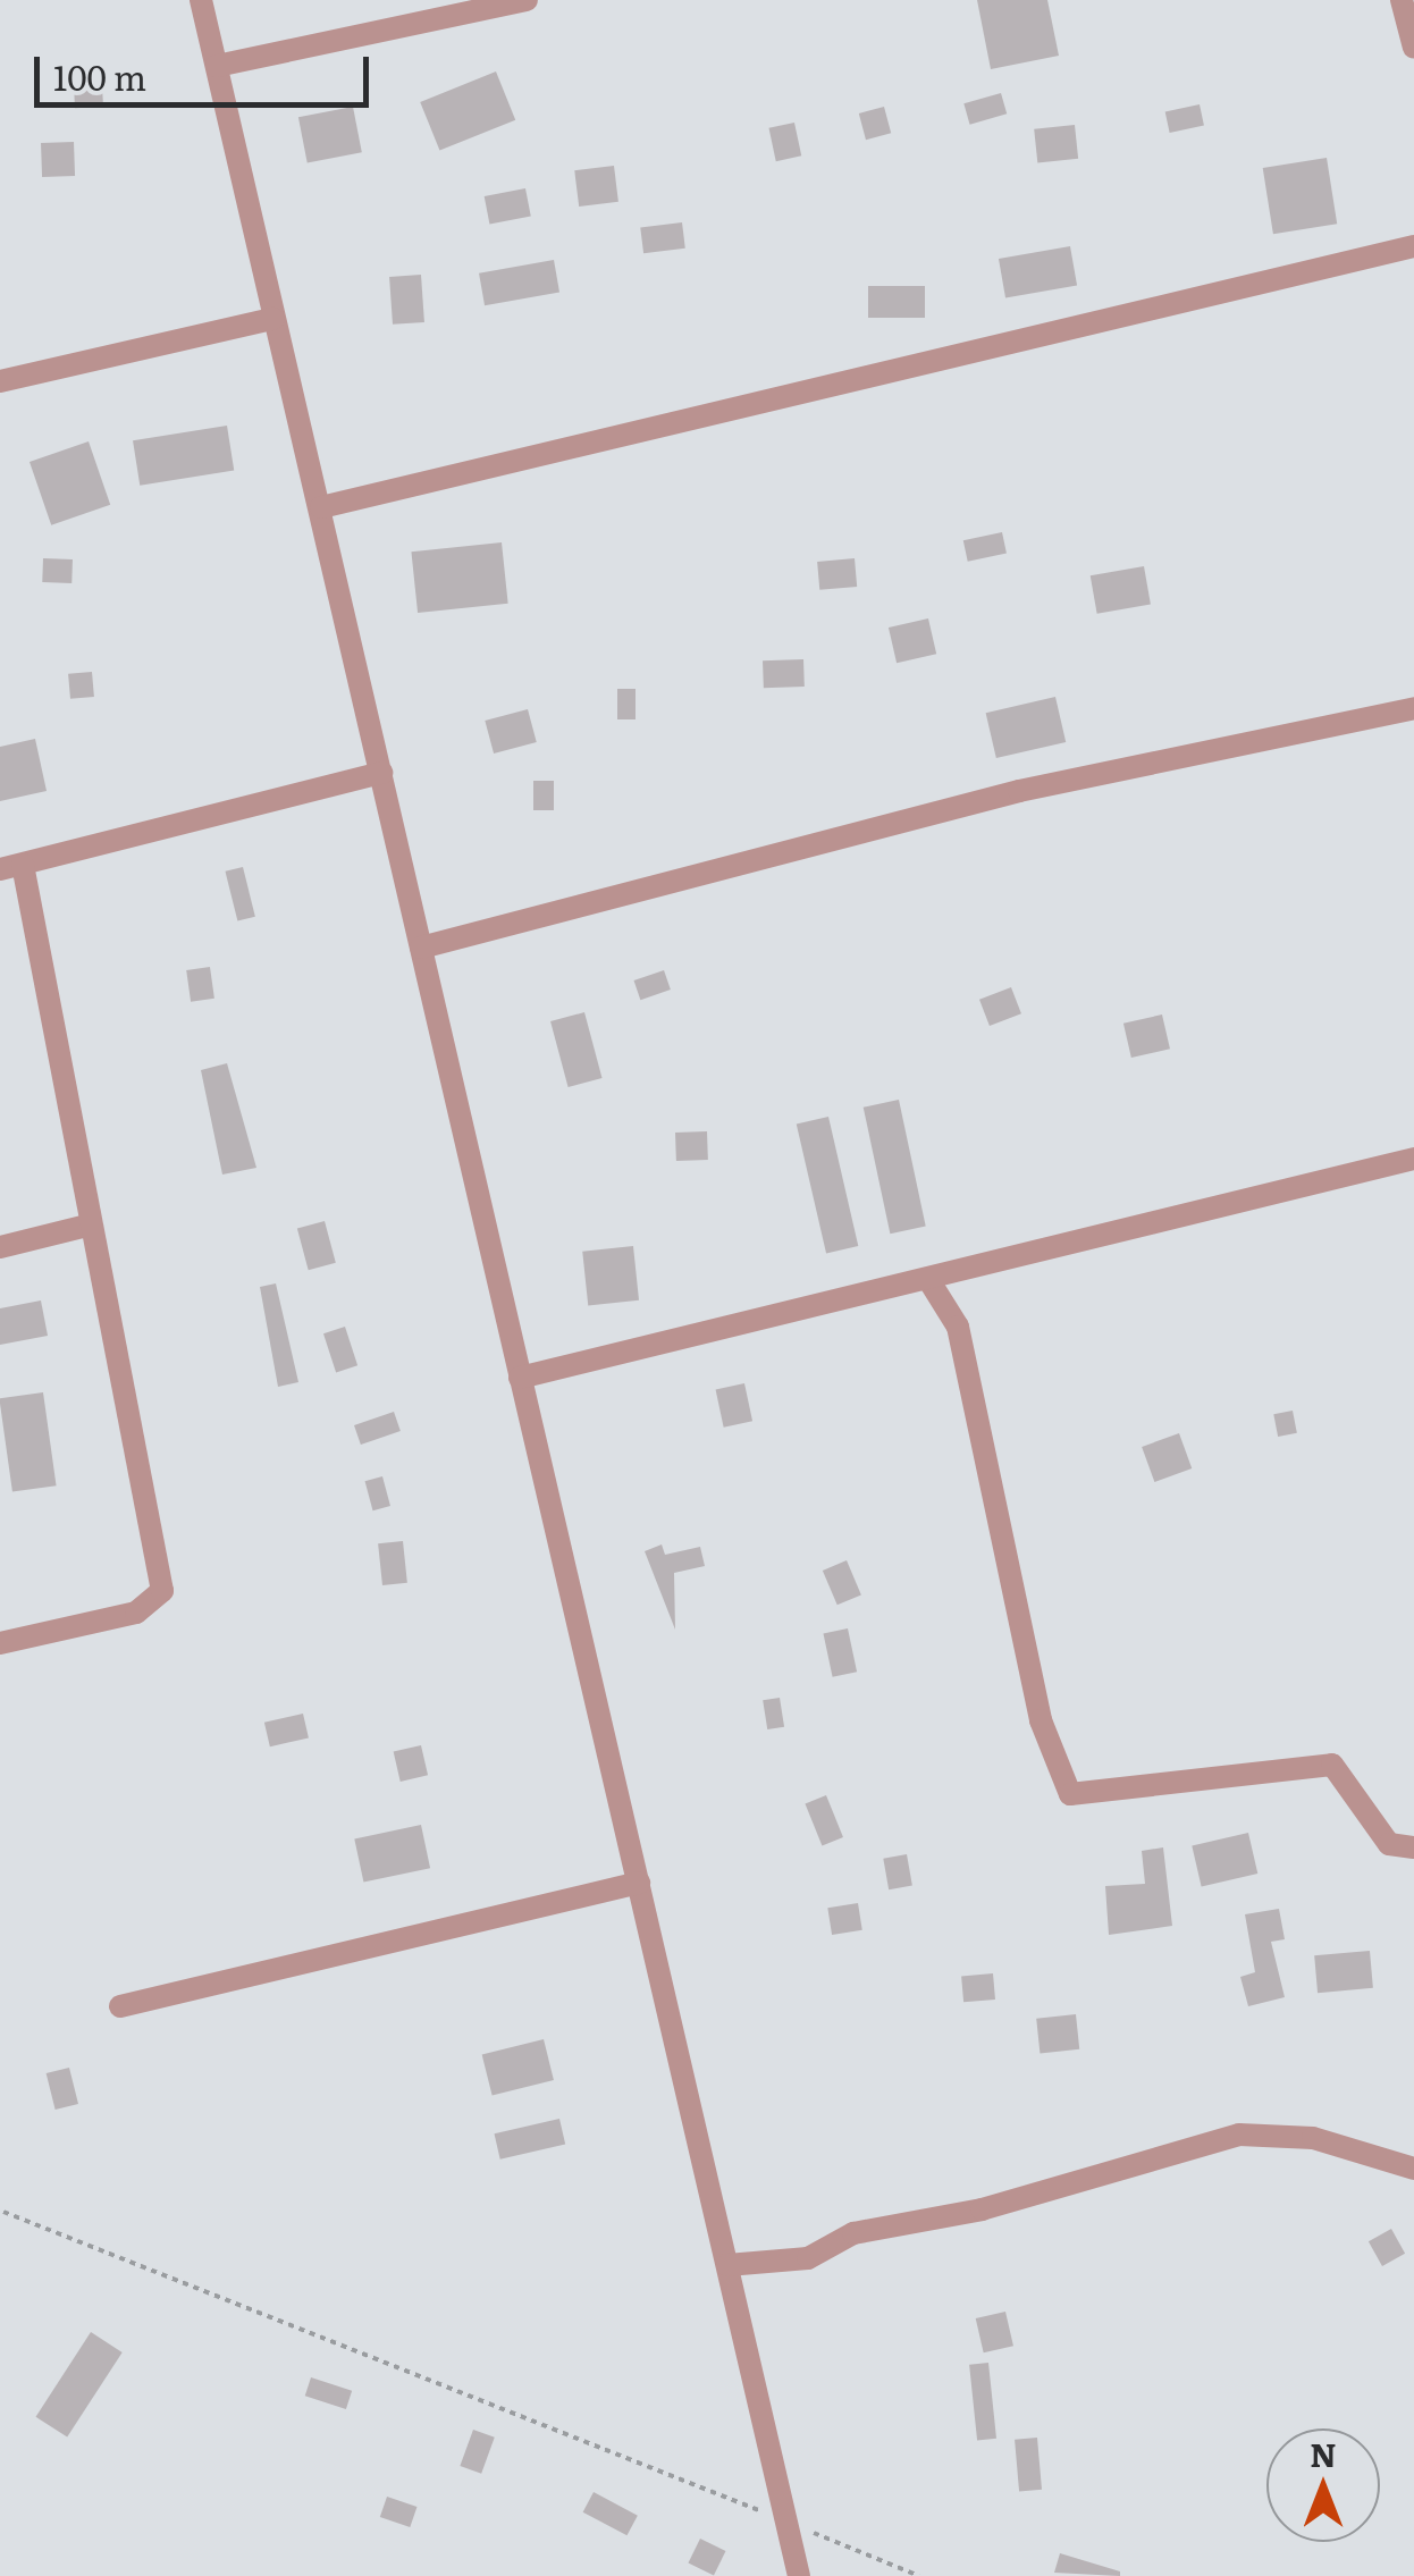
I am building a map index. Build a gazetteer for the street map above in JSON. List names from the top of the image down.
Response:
{
  "scale_bar": "100 m",
  "north": "top"
}
